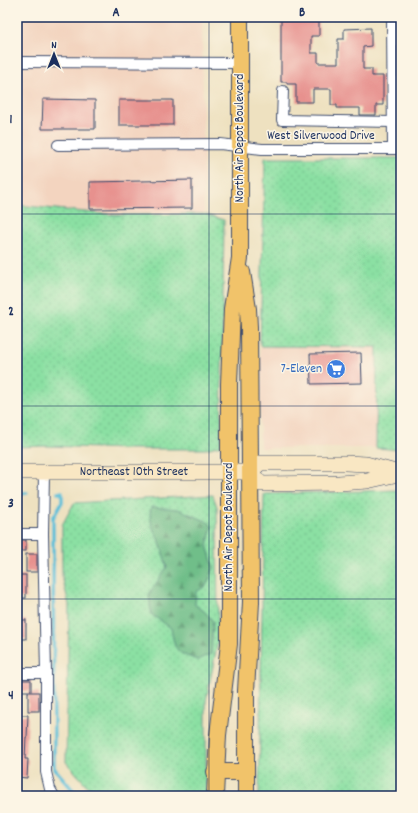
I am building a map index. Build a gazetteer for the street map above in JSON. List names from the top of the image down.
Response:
{
  "streets": {
    "main road": ["North Air Depot Boulevard", "Northeast 10th Street"],
    "street": ["West Silverwood Drive"]
  },
  "crossings": [
    ["West Silverwood Drive", "North Air Depot Boulevard"],
    ["North Air Depot Boulevard", "Northeast 10th Street"]
  ],
  "places": {
    "supermarket": ["7-Eleven"]
  },
  "north": "top",
  "grid": {
    "columns": ["A", "B"],
    "rows": [
      "1",
      "2",
      "3",
      "4"
    ]
  }
}
